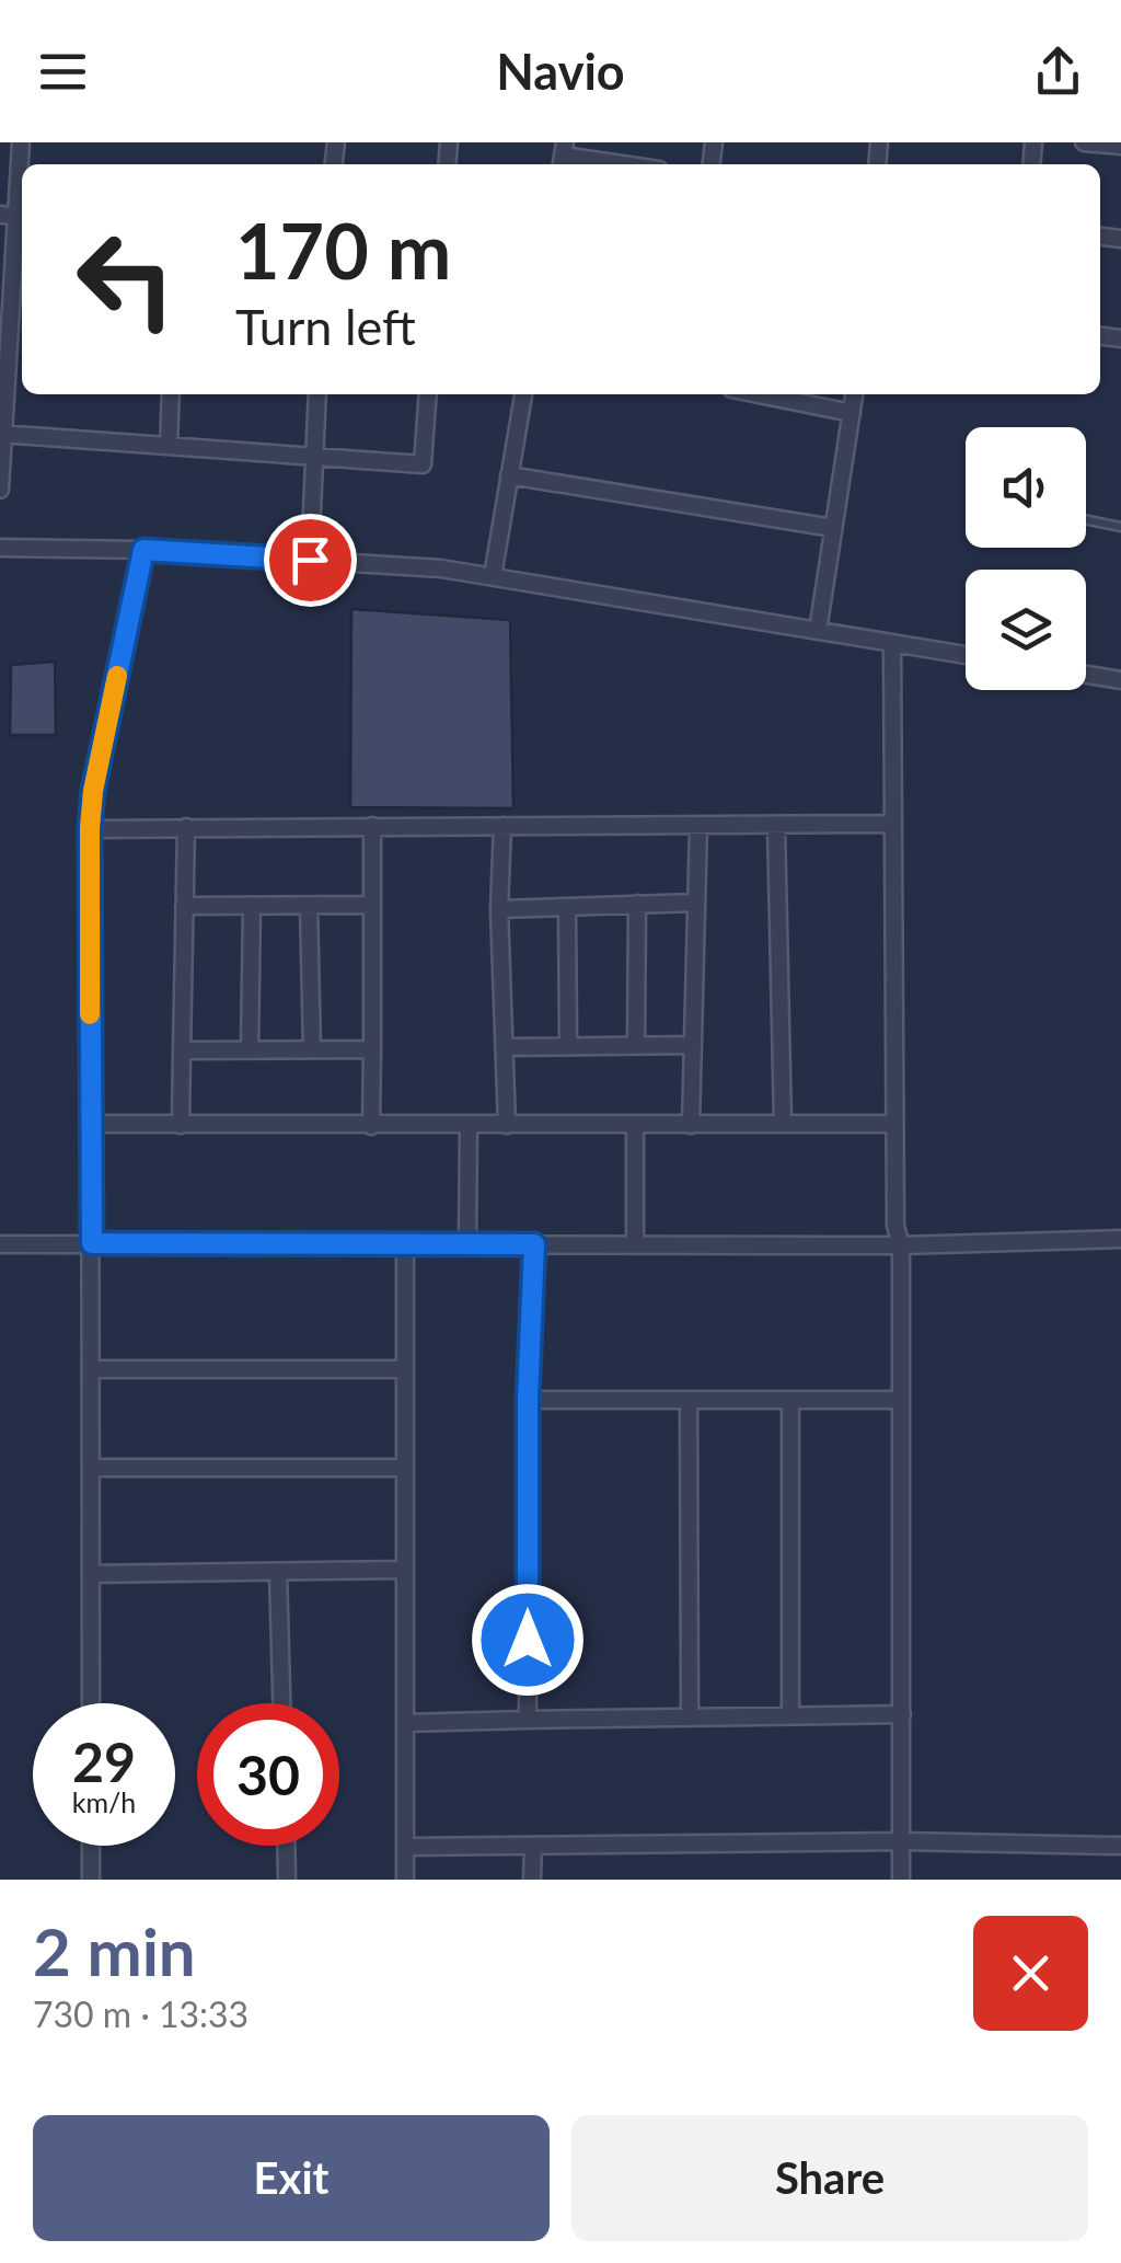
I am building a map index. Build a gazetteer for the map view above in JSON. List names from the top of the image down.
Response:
{
  "page": {
    "header": "Navio",
    "turn": ["170 m", "Turn left"],
    "speed": "29 km/h",
    "limit": "30",
    "heading": ["2 min", "730 m · 13:33"],
    "buttons": ["Exit", "Share"]
  }
}
